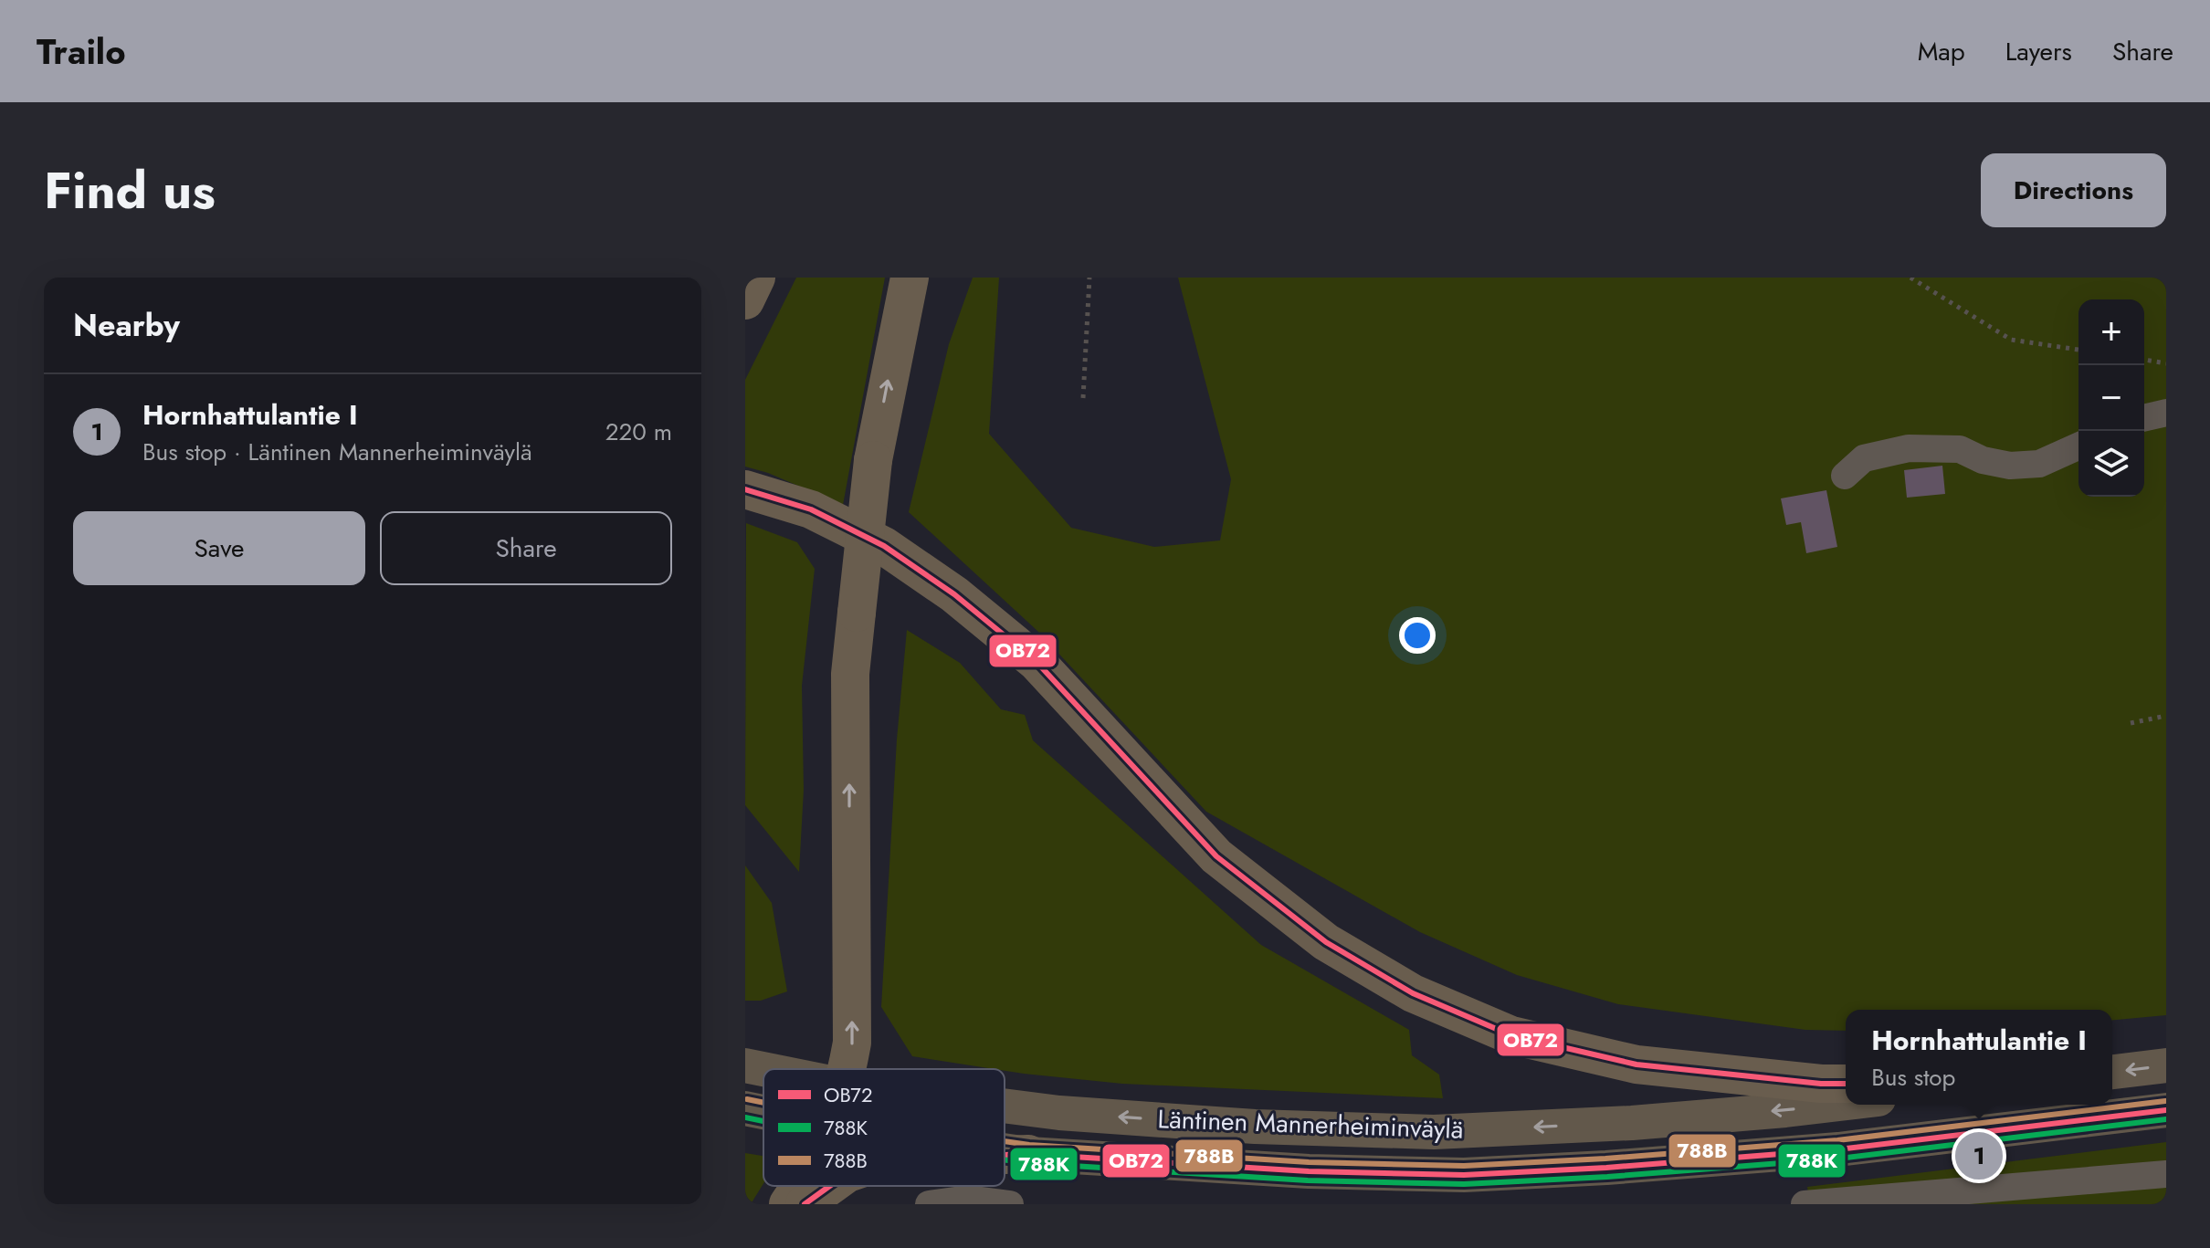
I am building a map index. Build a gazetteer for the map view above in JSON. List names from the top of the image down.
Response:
{
  "streets": {
    "main road": ["Läntinen Mannerheiminväylä"]
  },
  "lines": ["transit line OB72", "transit line 788B", "transit line 788K"],
  "legend": ["OB72", "788K", "788B"],
  "page": {
    "header": "Trailo",
    "nav": ["Map", "Layers", "Share"],
    "title": "Find us",
    "buttons": [
      "Directions",
      ["Save", "Share"]
    ],
    "heading": "Nearby",
    "map_buttons": ["+", "−"],
    "list": [
      {
        "mark": "1",
        "name": "Hornhattulantie I",
        "note": "Bus stop · Läntinen Mannerheiminväylä",
        "value": "220 m"
      }
    ],
    "popup": ["Hornhattulantie I", "Bus stop"],
    "pins": "1"
  }
}
